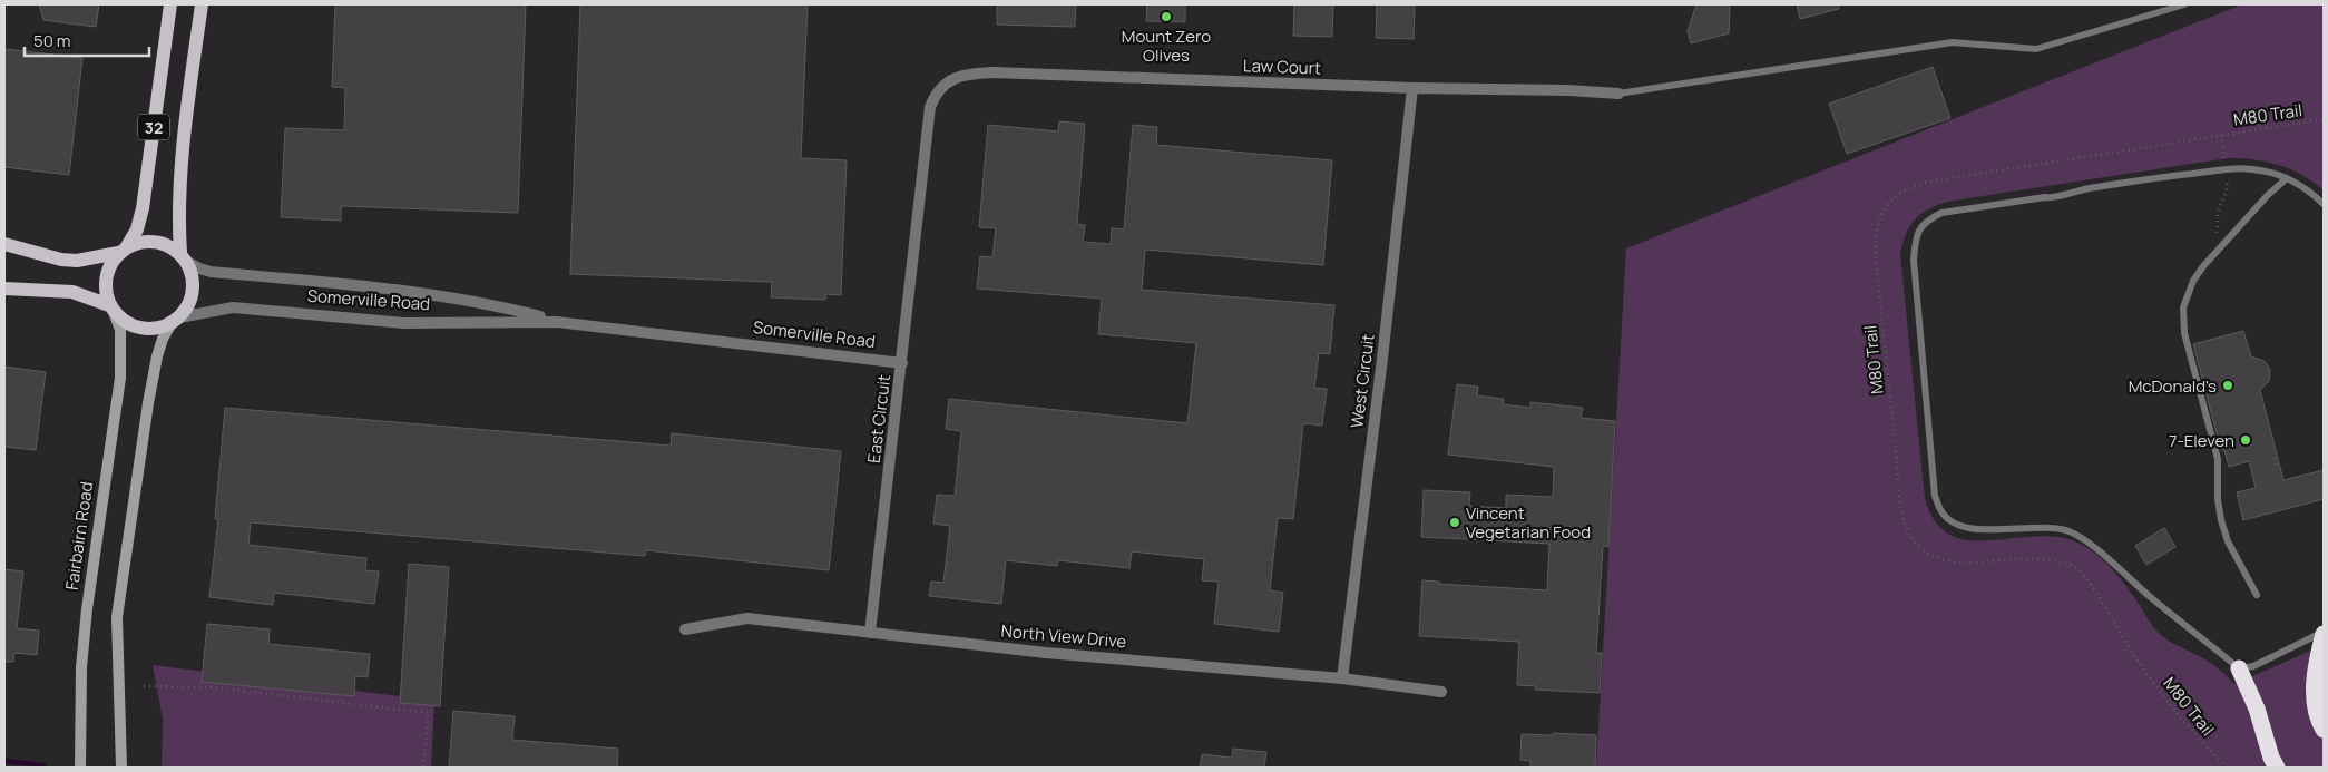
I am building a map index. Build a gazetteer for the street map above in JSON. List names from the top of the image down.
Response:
{
  "streets": {
    "main road": ["32"],
    "street": [
      "Law Court",
      "Somerville Road",
      "West Circuit",
      "East Circuit",
      "Fairbairn Road",
      "North View Drive"
    ],
    "path": ["M80 Trail"]
  },
  "crossings": [
    ["Law Court", "West Circuit"],
    ["Law Court", "East Circuit"],
    ["32", "Somerville Road"],
    ["32", "Fairbairn Road"],
    ["Somerville Road", "East Circuit"],
    ["Somerville Road", "Fairbairn Road"],
    ["West Circuit", "North View Drive"],
    ["East Circuit", "North View Drive"]
  ],
  "places": [
    "Mount Zero Olives",
    "McDonald's",
    "7-Eleven",
    "Vincent Vegetarian Food"
  ],
  "scale_bar": "50 m"
}
